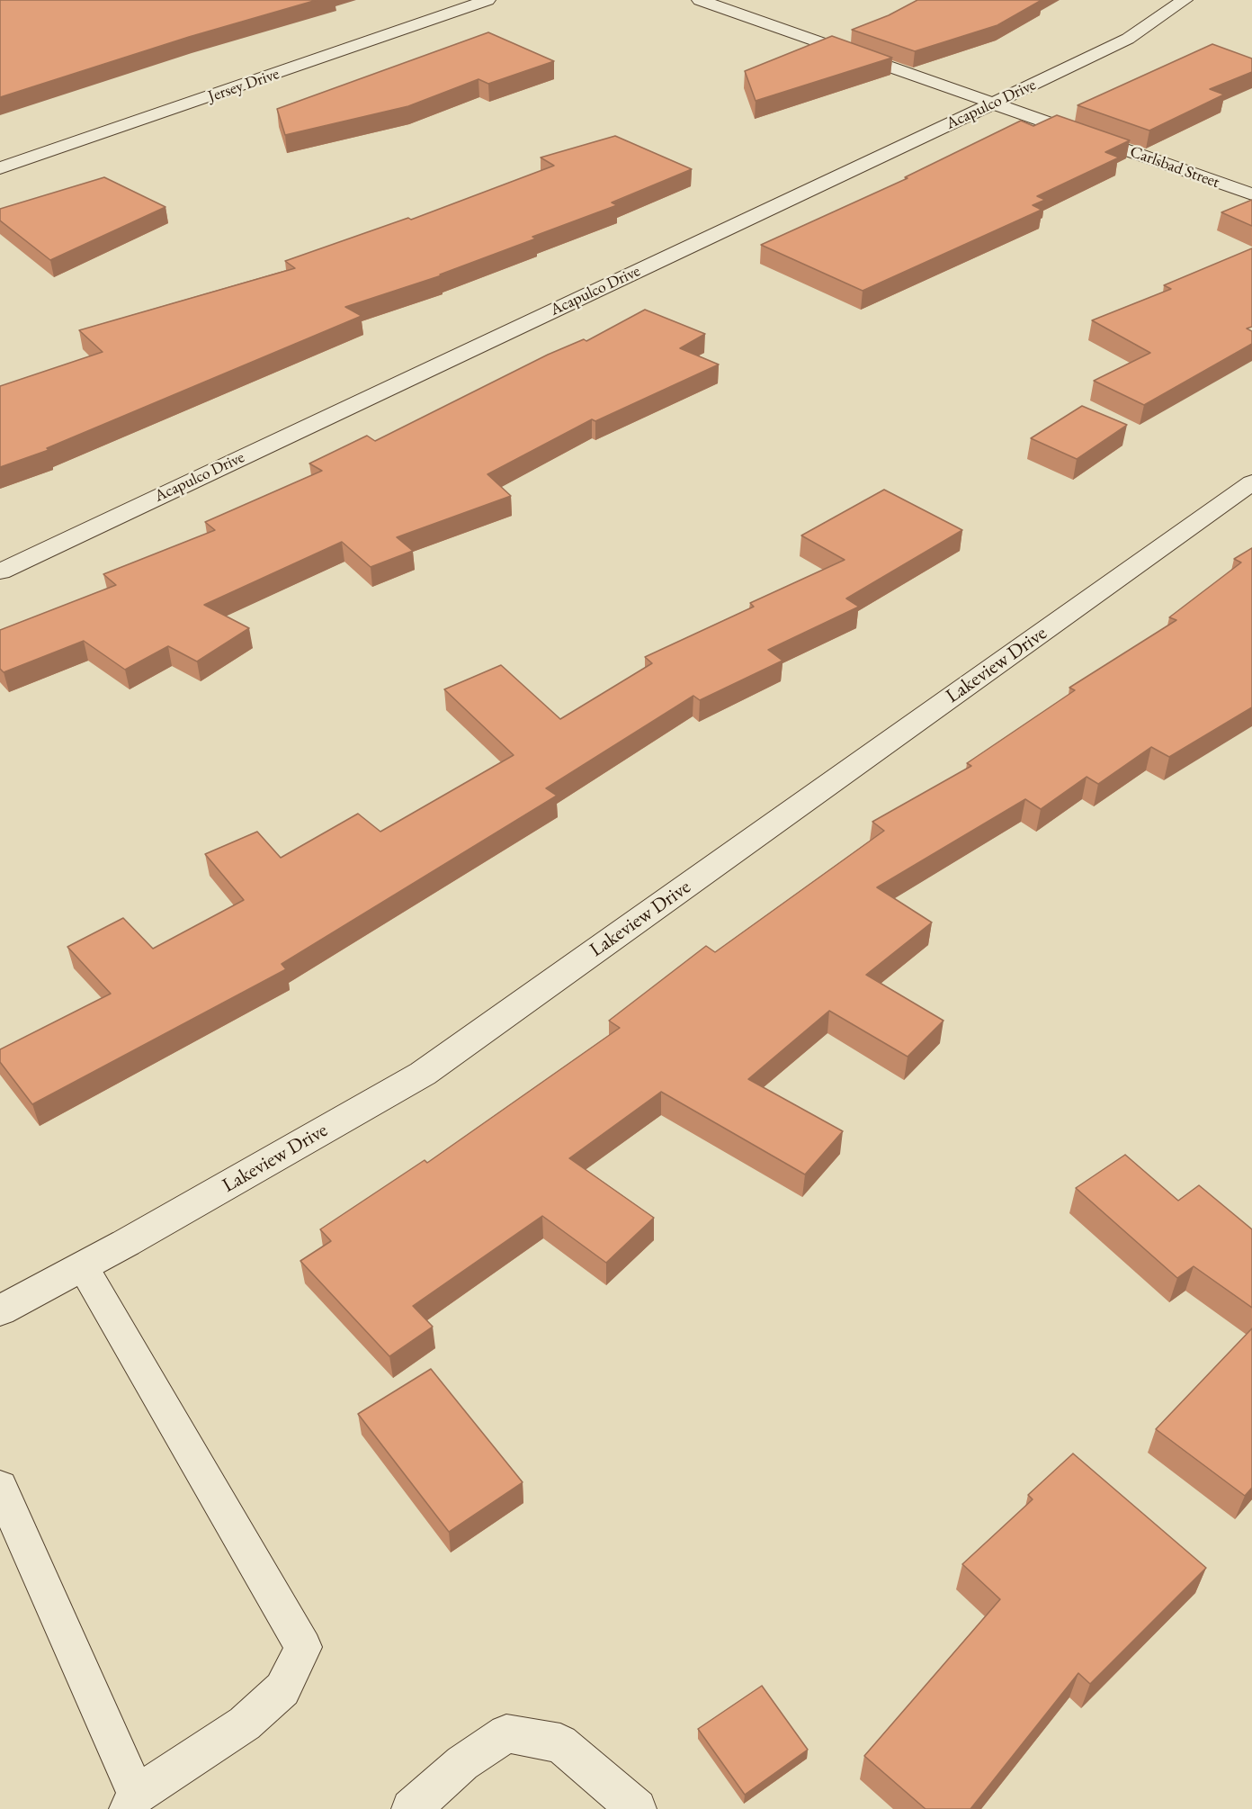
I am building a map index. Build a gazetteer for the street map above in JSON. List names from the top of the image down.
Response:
{
  "streets": {
    "street": [
      "Jersey Drive",
      "Acapulco Drive",
      "Carlsbad Street",
      "Lakeview Drive"
    ]
  },
  "crossings": [
    ["Acapulco Drive", "Carlsbad Street"]
  ]
}
